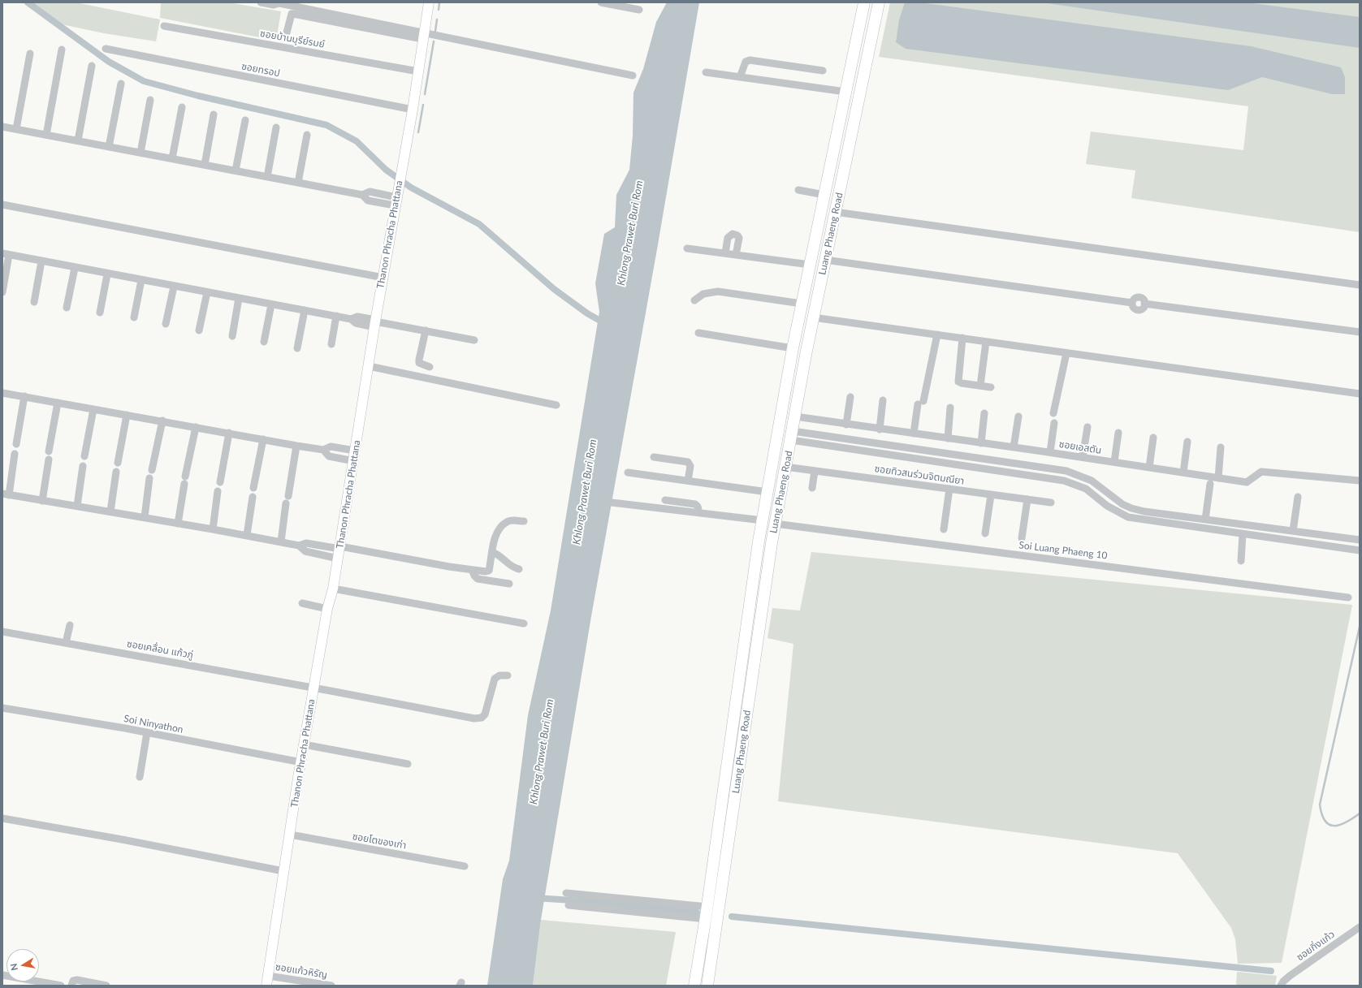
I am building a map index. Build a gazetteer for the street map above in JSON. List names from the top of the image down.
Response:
{
  "streets": {
    "main road": ["Luang Phaeng Road"],
    "street": [
      "ซอยบ้านบุรีย์รมย์",
      "ซอยทรอป",
      "Thanon Phracha Phattana",
      "ซอยเอสตัน",
      "ซอยทิวสนร่วมจิตมณียา",
      "Soi Luang Phaeng 10",
      "ซอยเคลื่อน แก้วภู่",
      "Soi Ninyathon",
      "ซอยโตของเก่า",
      "ซอยกิ่งแก้ว",
      "ซอยแก้วหิรัญ"
    ]
  },
  "crossings": [
    ["ซอยบ้านบุรีย์รมย์", "Thanon Phracha Phattana"],
    ["ซอยทรอป", "Thanon Phracha Phattana"],
    ["Luang Phaeng Road", "ซอยเอสตัน"],
    ["Luang Phaeng Road", "ซอยทิวสนร่วมจิตมณียา"],
    ["Luang Phaeng Road", "Soi Luang Phaeng 10"],
    ["Thanon Phracha Phattana", "ซอยเคลื่อน แก้วภู่"],
    ["Thanon Phracha Phattana", "Soi Ninyathon"],
    ["Thanon Phracha Phattana", "ซอยโตของเก่า"],
    ["Thanon Phracha Phattana", "ซอยแก้วหิรัญ"]
  ],
  "water": ["Khlong Prawet Buri Rom"],
  "north": "left"
}
